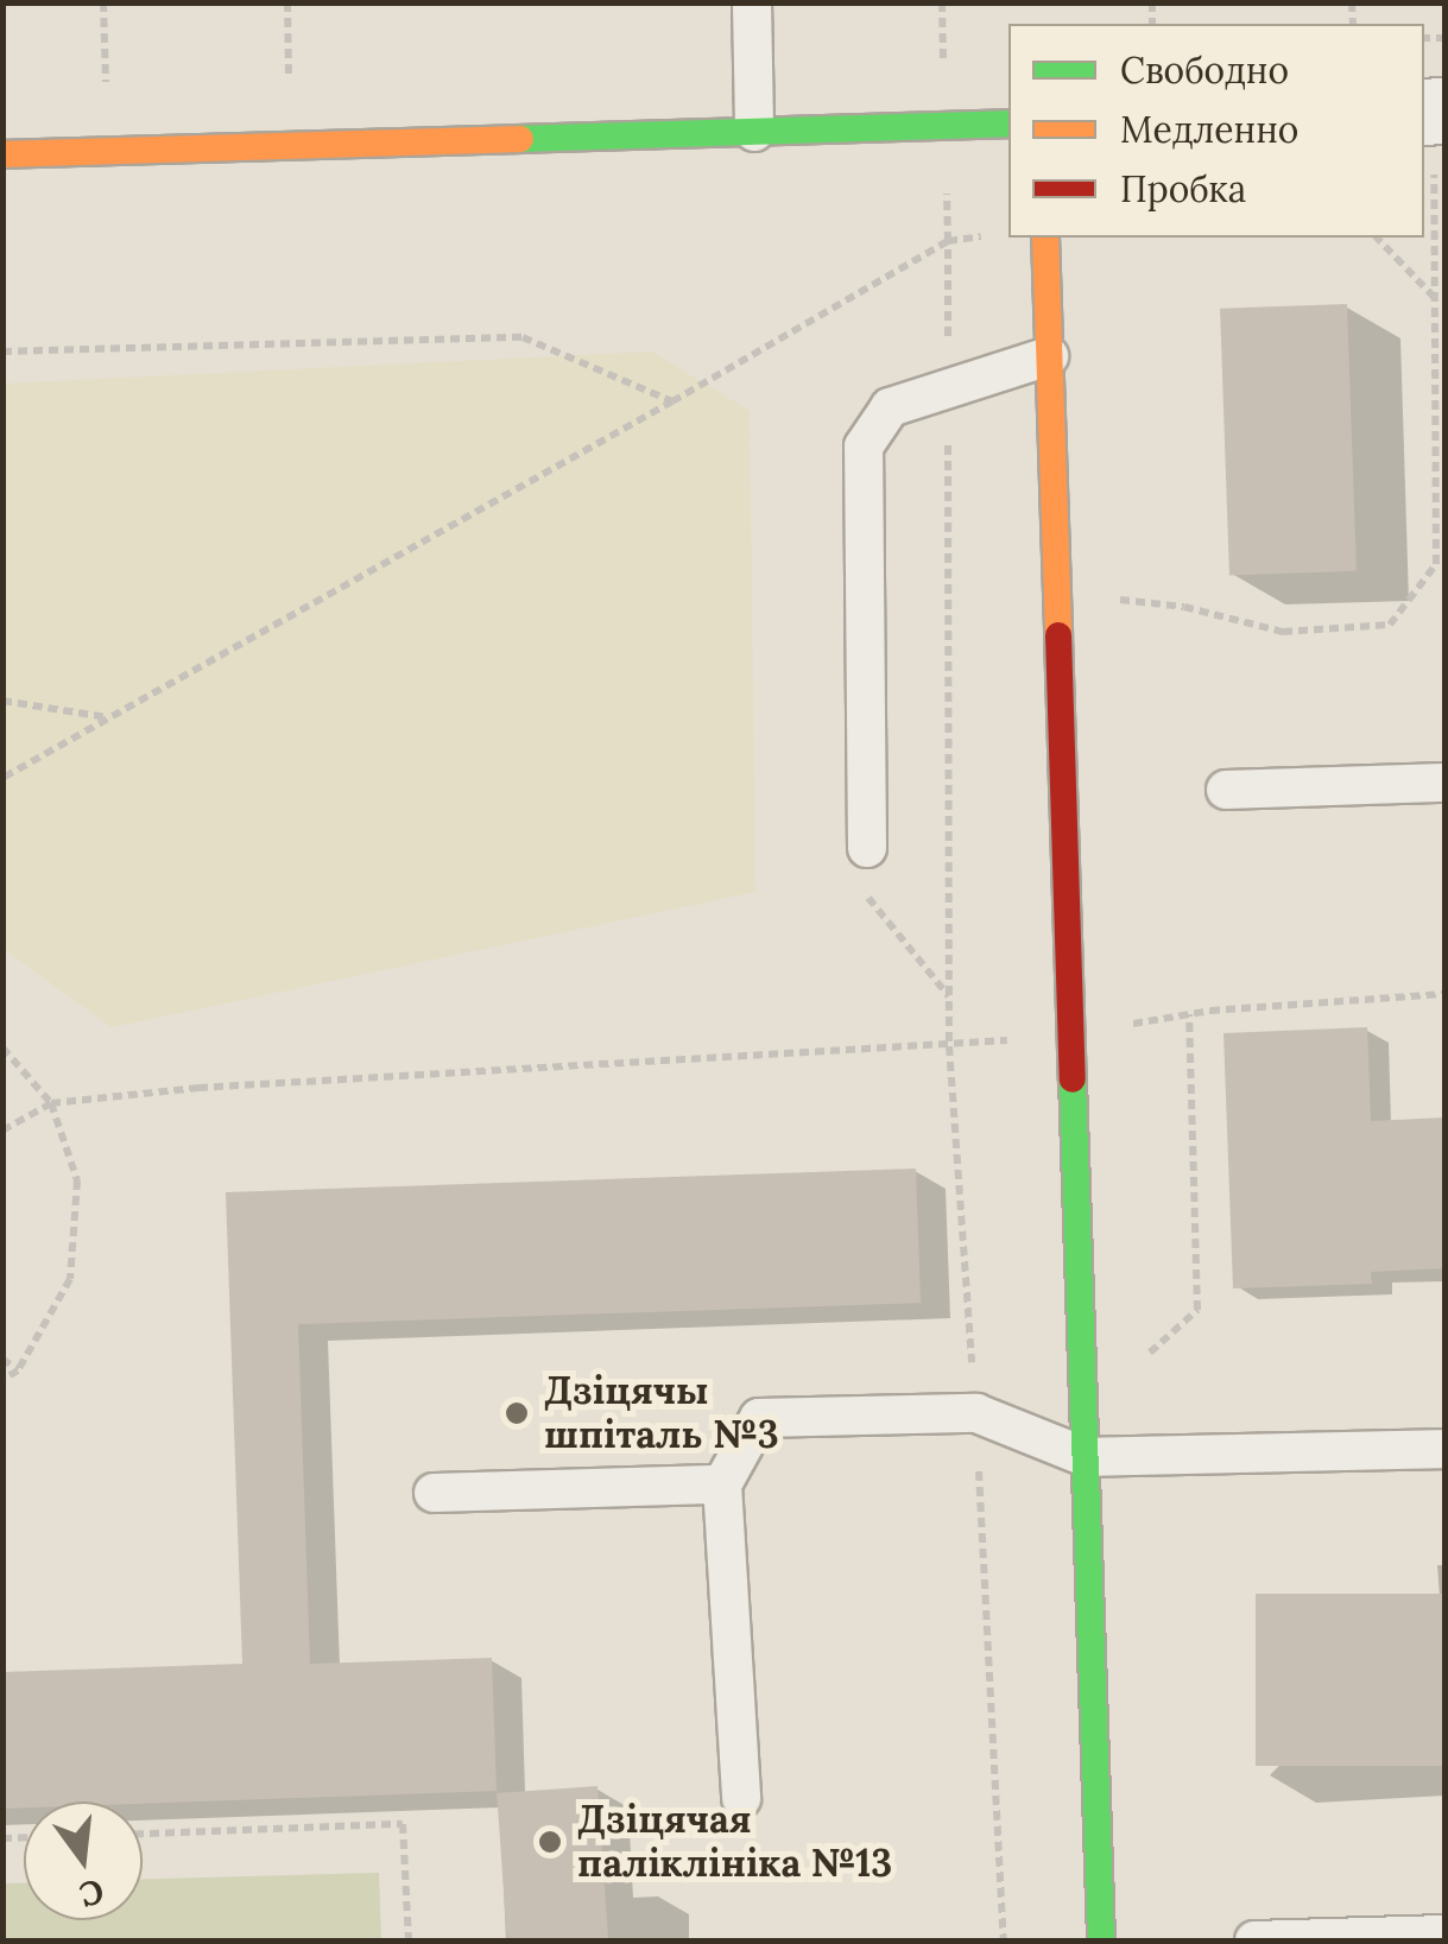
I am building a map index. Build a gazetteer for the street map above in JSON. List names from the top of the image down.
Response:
{
  "places": ["Дзіцячы шпіталь №3", "Дзіцячая паліклініка №13"],
  "legend": ["Свободно", "Медленно", "Пробка"],
  "north": "bottom"
}
